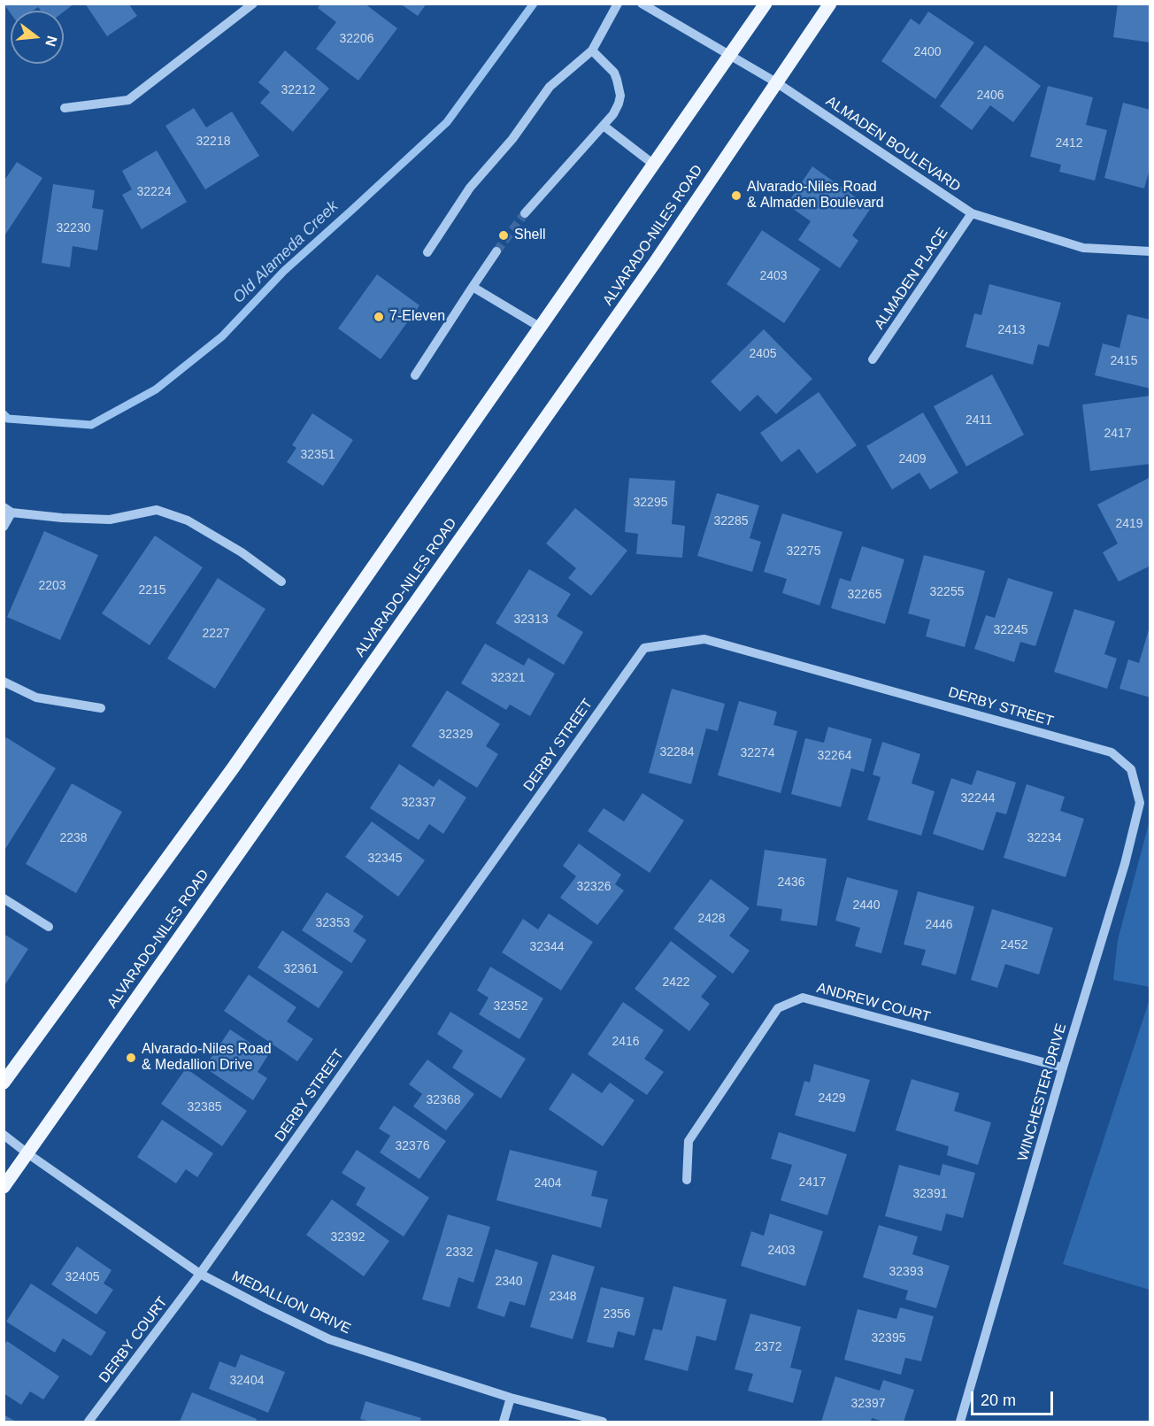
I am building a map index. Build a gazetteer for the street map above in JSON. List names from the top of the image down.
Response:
{
  "streets": {
    "main road": ["ALVARADO-NILES ROAD"],
    "street": [
      "ALMADEN BOULEVARD",
      "ALMADEN PLACE",
      "DERBY STREET",
      "ANDREW COURT",
      "WINCHESTER DRIVE",
      "MEDALLION DRIVE",
      "DERBY COURT"
    ]
  },
  "crossings": [
    ["ALMADEN BOULEVARD", "ALVARADO-NILES ROAD"],
    ["ALMADEN BOULEVARD", "ALMADEN PLACE"],
    ["ALVARADO-NILES ROAD", "MEDALLION DRIVE"],
    ["DERBY STREET", "WINCHESTER DRIVE"],
    ["DERBY STREET", "MEDALLION DRIVE"],
    ["DERBY STREET", "DERBY COURT"],
    ["ANDREW COURT", "WINCHESTER DRIVE"],
    ["MEDALLION DRIVE", "DERBY COURT"]
  ],
  "water": ["Old Alameda Creek"],
  "places": [
    "Alvarado-Niles Road & Almaden Boulevard",
    "Shell",
    "7-Eleven",
    "Alvarado-Niles Road & Medallion Drive"
  ],
  "house_numbers": [
    "32206",
    "2400",
    "32212",
    "2406",
    "32218",
    "2412",
    "32224",
    "32230",
    "2403",
    "2413",
    "2405",
    "2415",
    "2411",
    "2417",
    "32351",
    "2409",
    "32295",
    "32285",
    "2419",
    "32275",
    "2203",
    "2215",
    "32255",
    "32265",
    "32313",
    "32245",
    "2227",
    "32321",
    "32329",
    "32284",
    "32274",
    "32264",
    "32244",
    "32337",
    "2238",
    "32234",
    "32345",
    "2436",
    "32326",
    "2440",
    "2428",
    "32353",
    "2446",
    "2452",
    "32344",
    "32361",
    "2422",
    "32352",
    "2416",
    "2429",
    "32368",
    "32385",
    "32376",
    "2417",
    "2404",
    "32391",
    "32392",
    "2403",
    "2332",
    "32393",
    "32405",
    "2340",
    "2348",
    "2356",
    "32395",
    "2372",
    "32404",
    "32397"
  ],
  "scale_bar": "20 m",
  "north": "right"
}
